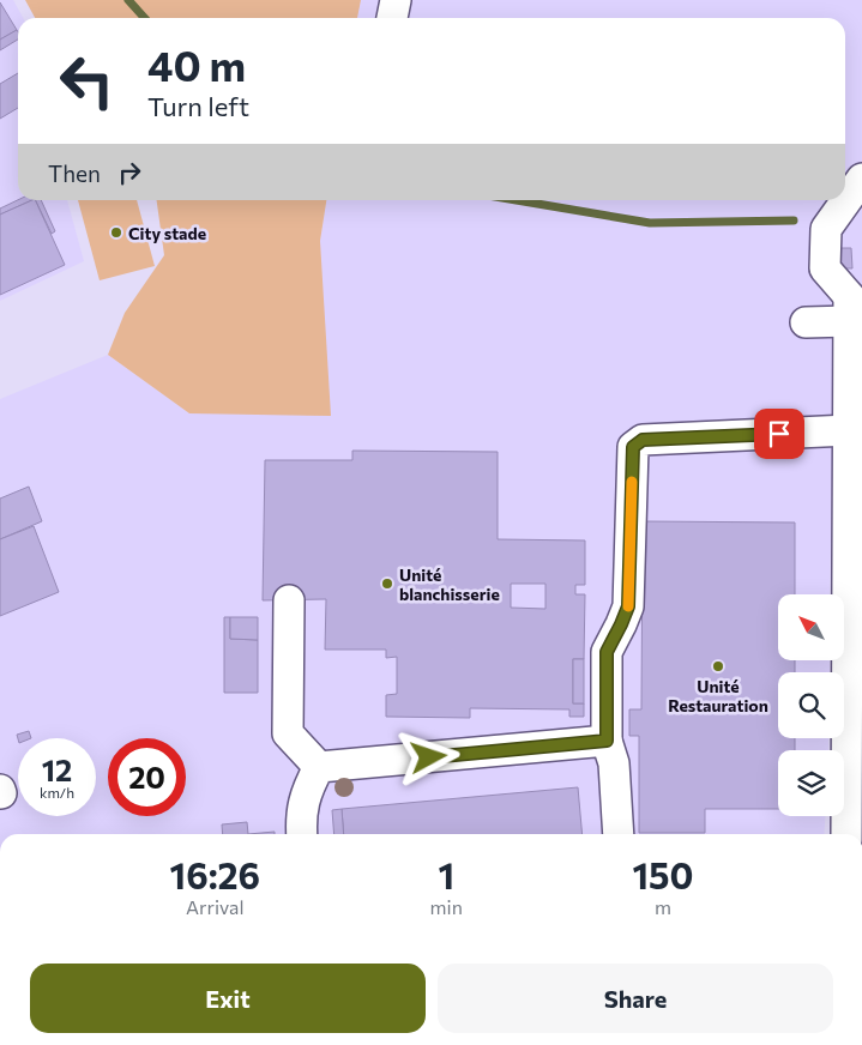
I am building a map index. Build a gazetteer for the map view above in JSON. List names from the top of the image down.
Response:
{
  "places": ["City stade", "Unité blanchisserie", "Unité Restauration"],
  "north": "top left",
  "page": {
    "turn": ["40 m", "Turn left"],
    "then": "Then",
    "speed": "12 km/h",
    "limit": "20",
    "eta": [
      "16:26",
      "Arrival",
      "1",
      "min",
      "150",
      "m"
    ],
    "buttons": ["Exit", "Share"]
  }
}
